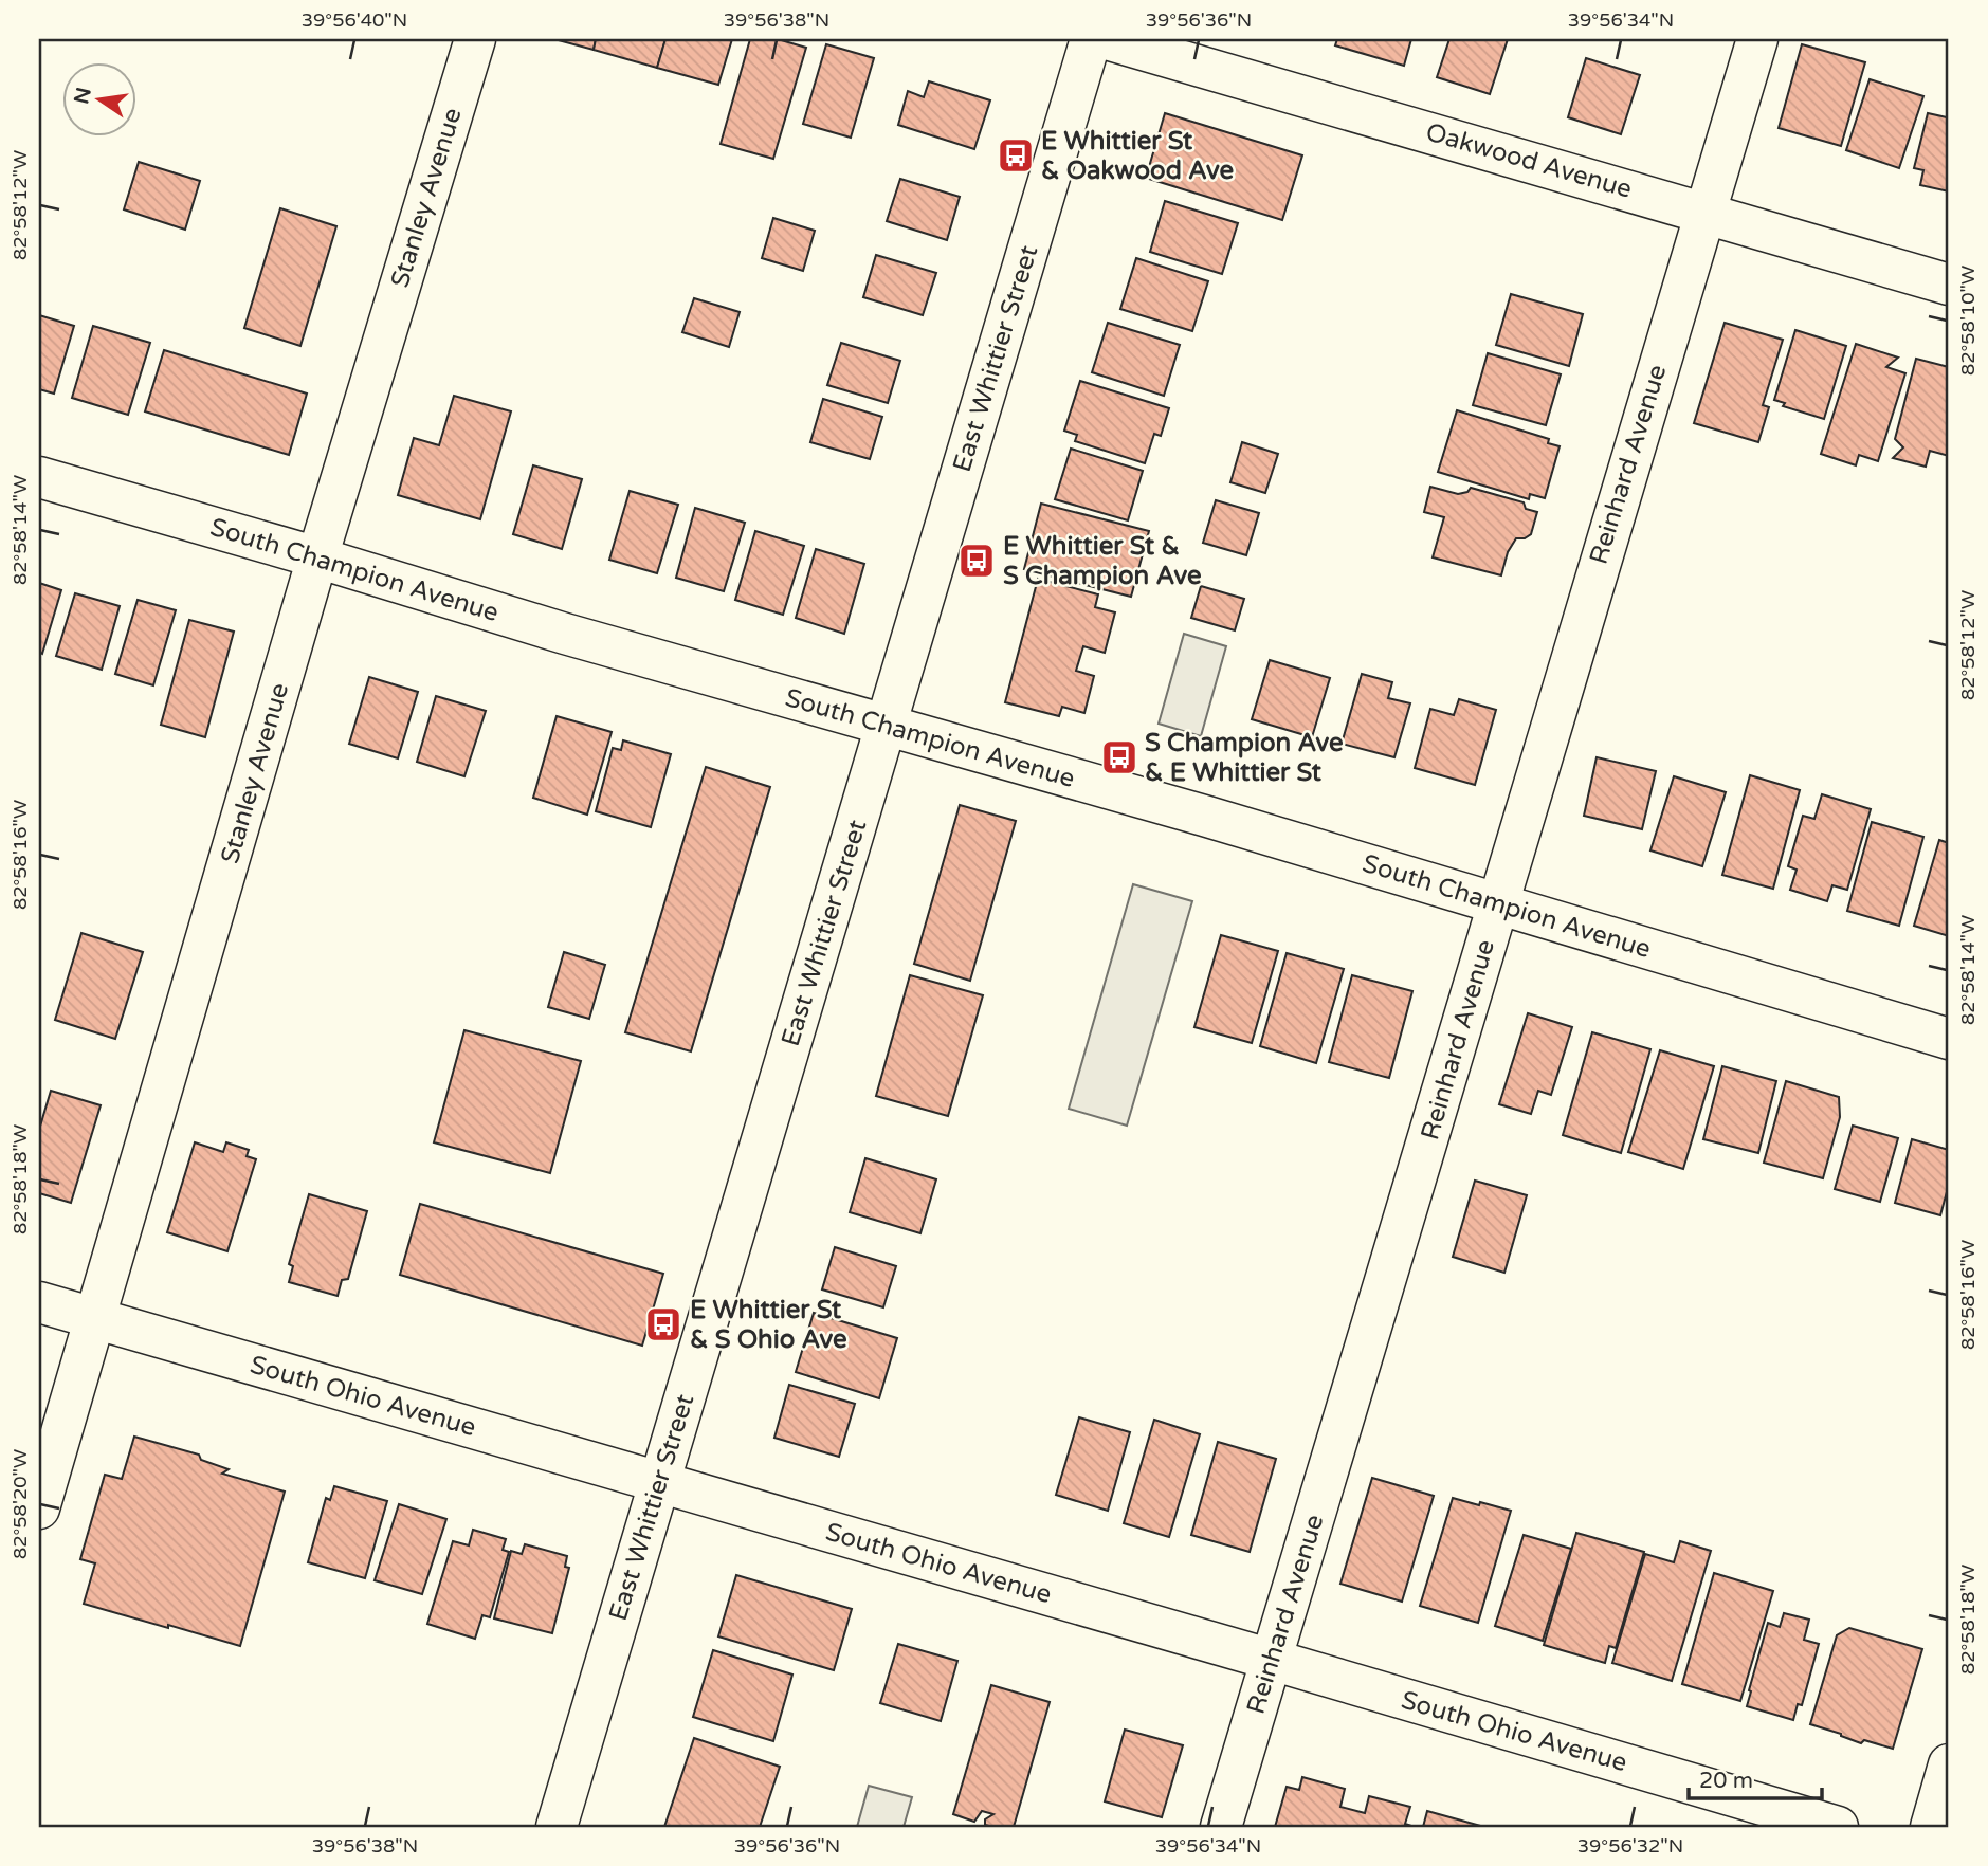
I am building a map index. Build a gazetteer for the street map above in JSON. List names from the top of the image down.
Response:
{
  "streets": {
    "street": [
      "Oakwood Avenue",
      "Stanley Avenue",
      "East Whittier Street",
      "Reinhard Avenue",
      "South Champion Avenue",
      "South Ohio Avenue"
    ]
  },
  "crossings": [
    ["Oakwood Avenue", "Reinhard Avenue"],
    ["Stanley Avenue", "South Champion Avenue"],
    ["Stanley Avenue", "South Ohio Avenue"],
    ["East Whittier Street", "South Champion Avenue"],
    ["East Whittier Street", "South Ohio Avenue"],
    ["Reinhard Avenue", "South Champion Avenue"],
    ["Reinhard Avenue", "South Ohio Avenue"]
  ],
  "places": {
    "bus stop": [
      "E Whittier St & Oakwood Ave",
      "E Whittier St & S Champion Ave",
      "S Champion Ave & E Whittier St",
      "E Whittier St & S Ohio Ave"
    ]
  },
  "scale_bar": "20 m",
  "north": "left",
  "coordinates": [
    "39°56'40\"N",
    "39°56'38\"N",
    "39°56'36\"N",
    "39°56'34\"N",
    "82°58'12\"W",
    "82°58'10\"W",
    "82°58'14\"W",
    "82°58'16\"W",
    "82°58'18\"W",
    "82°58'20\"W",
    "39°56'32\"N"
  ]
}
